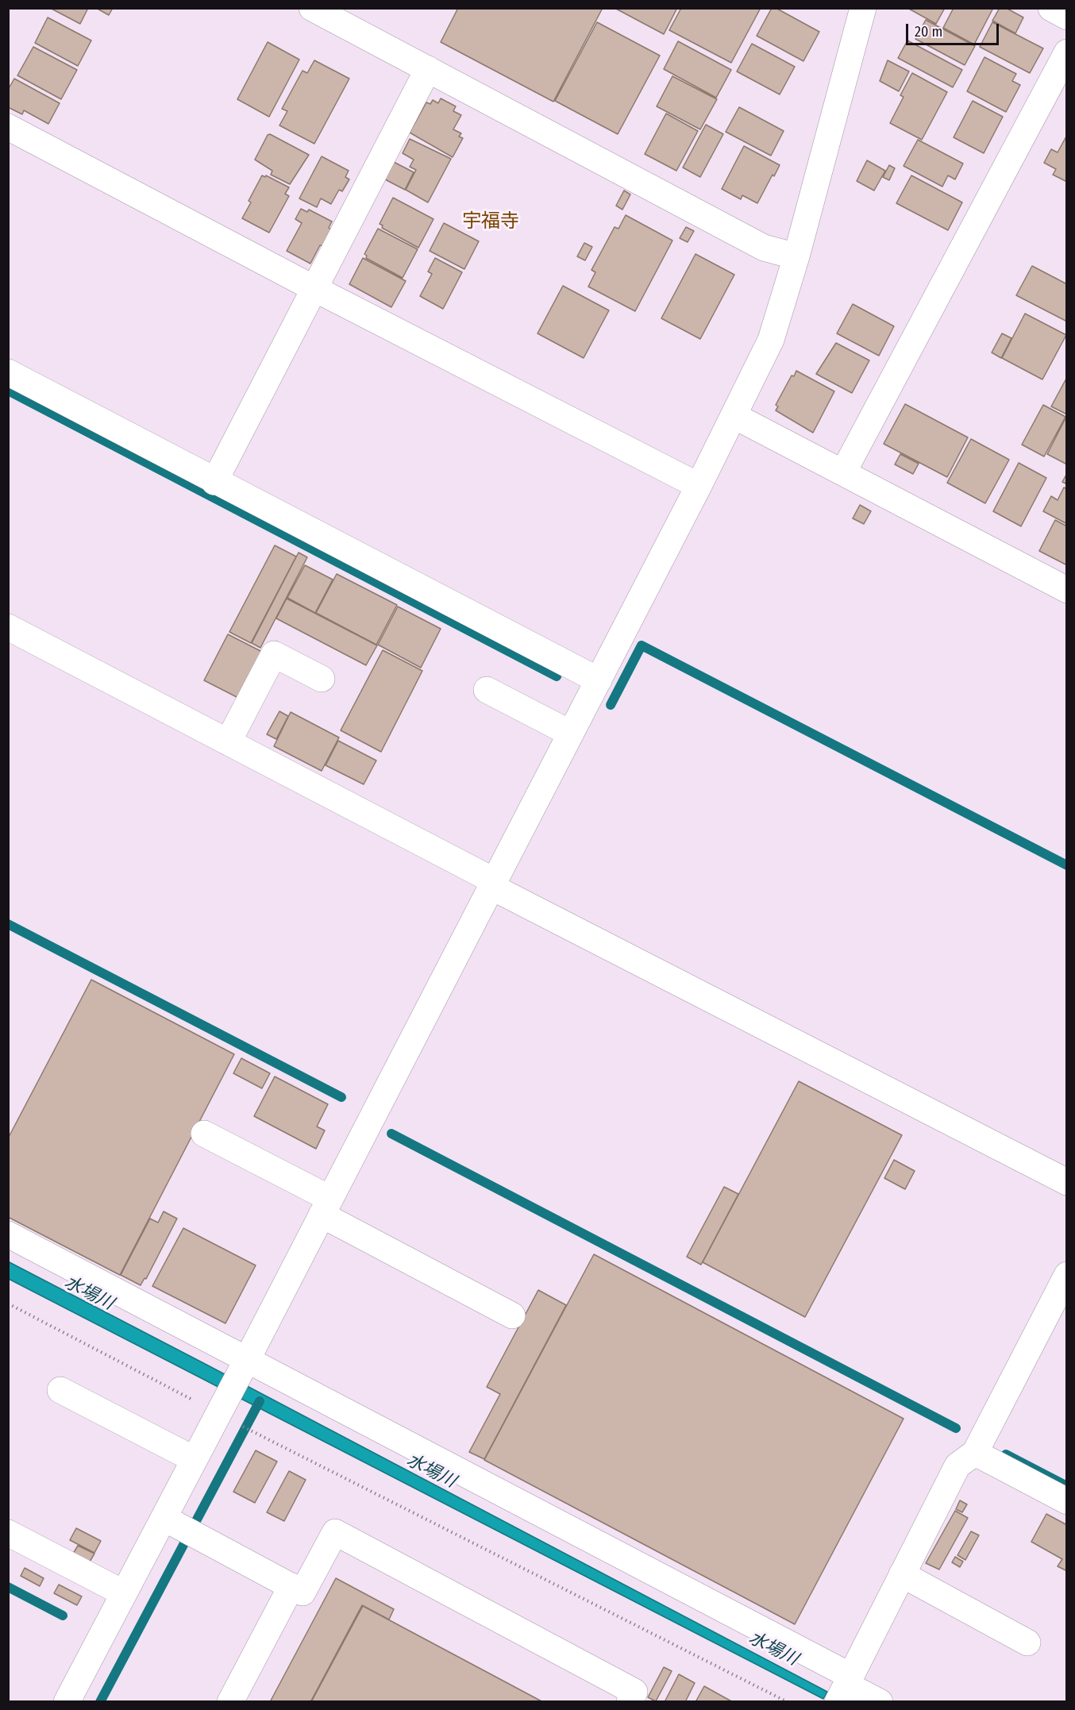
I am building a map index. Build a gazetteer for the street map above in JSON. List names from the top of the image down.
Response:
{
  "districts": ["宇福寺"],
  "water": ["水場川"],
  "scale_bar": "20 m"
}
